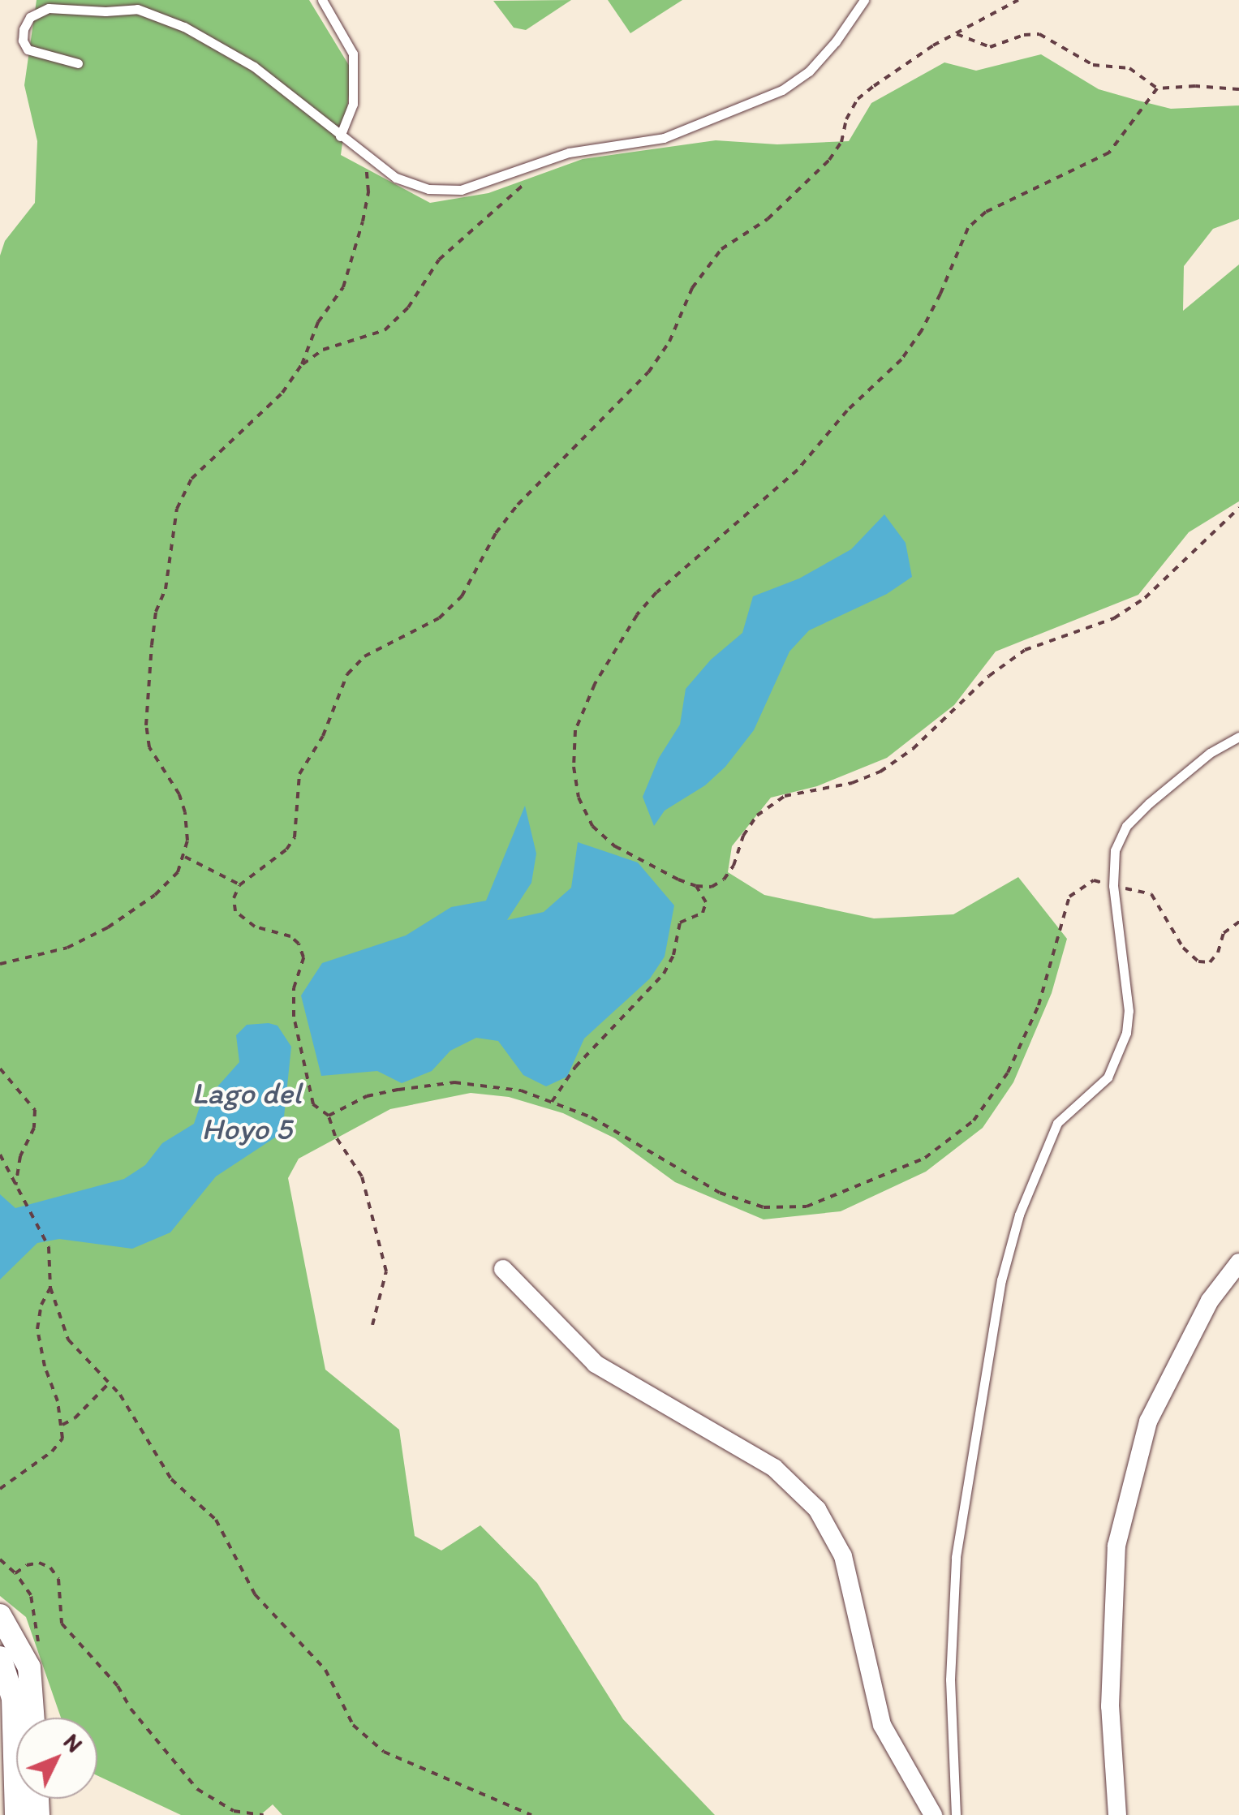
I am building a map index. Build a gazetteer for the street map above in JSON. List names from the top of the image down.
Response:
{
  "water": ["Lago del Hoyo 5"],
  "north": "top right"
}
